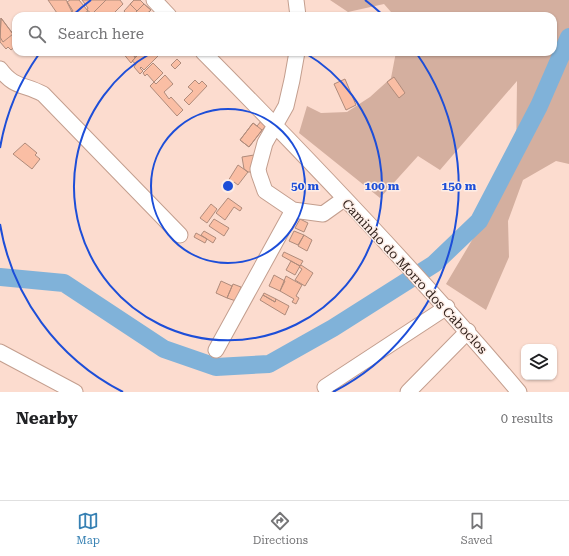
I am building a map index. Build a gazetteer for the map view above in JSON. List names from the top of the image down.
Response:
{
  "streets": {
    "street": ["Caminho do Morro dos Caboclos"]
  },
  "page": {
    "search": "Search here",
    "heading": ["Nearby", "0 results"],
    "nav": ["Map", "Directions", "Saved"]
  },
  "rings": ["50 m", "100 m", "150 m"]
}
